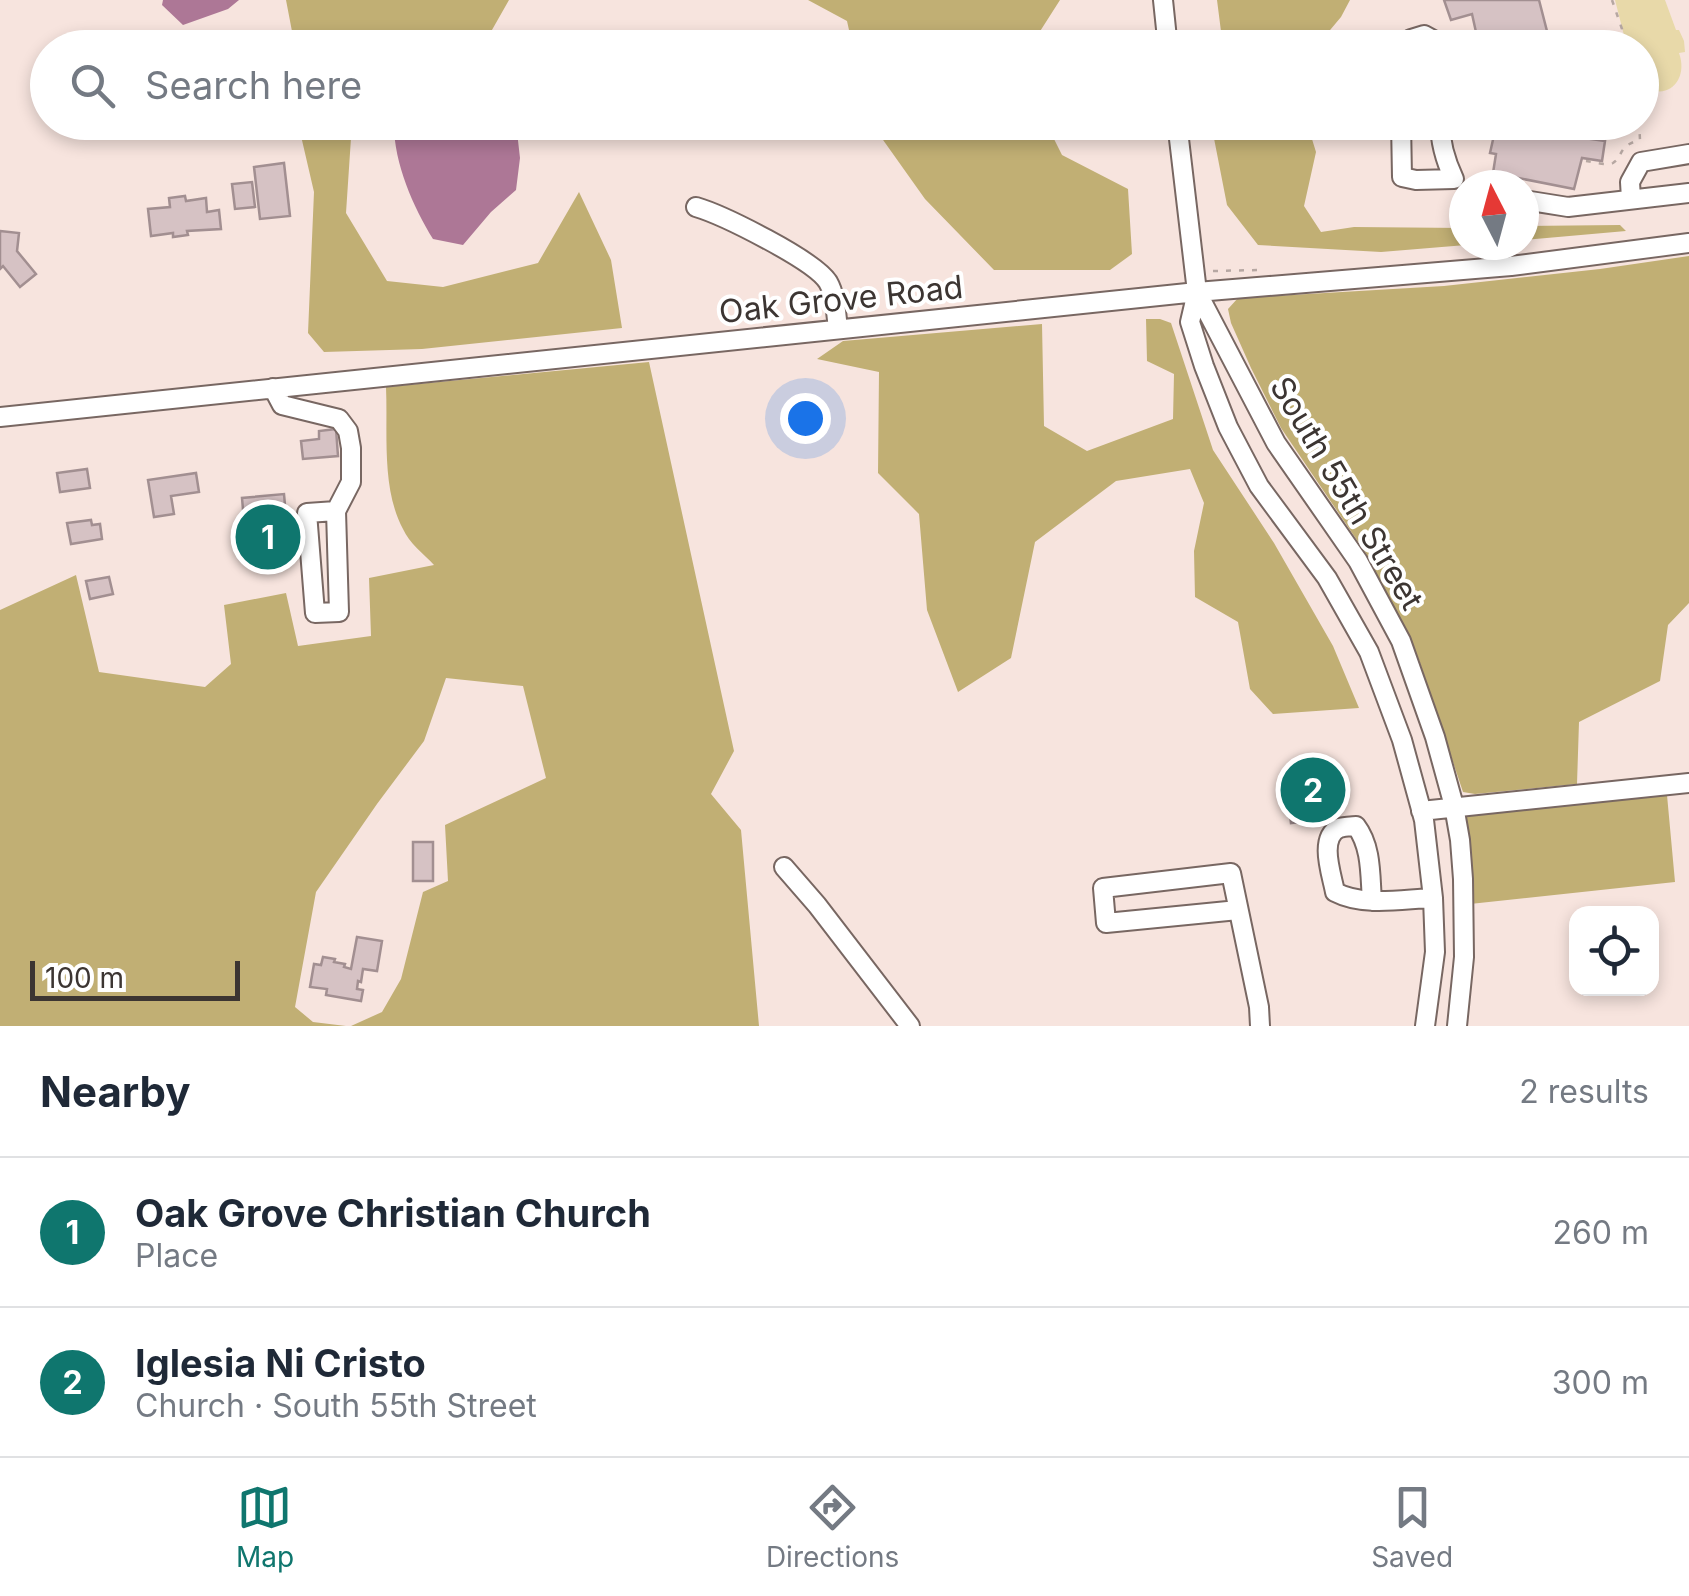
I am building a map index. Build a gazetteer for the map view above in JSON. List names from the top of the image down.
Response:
{
  "streets": {
    "street": ["Oak Grove Road", "South 55th Street"]
  },
  "crossings": [
    ["Oak Grove Road", "South 55th Street"]
  ],
  "scale_bar": "100 m",
  "north": "top",
  "page": {
    "search": "Search here",
    "pins": ["1", "2"],
    "scale": "100 m",
    "heading": ["Nearby", "2 results"],
    "list": [
      {
        "mark": "1",
        "name": "Oak Grove Christian Church",
        "note": "Place",
        "value": "260 m"
      },
      {
        "mark": "2",
        "name": "Iglesia Ni Cristo",
        "note": "Church · South 55th Street",
        "value": "300 m"
      }
    ],
    "nav": ["Map", "Directions", "Saved"]
  }
}
